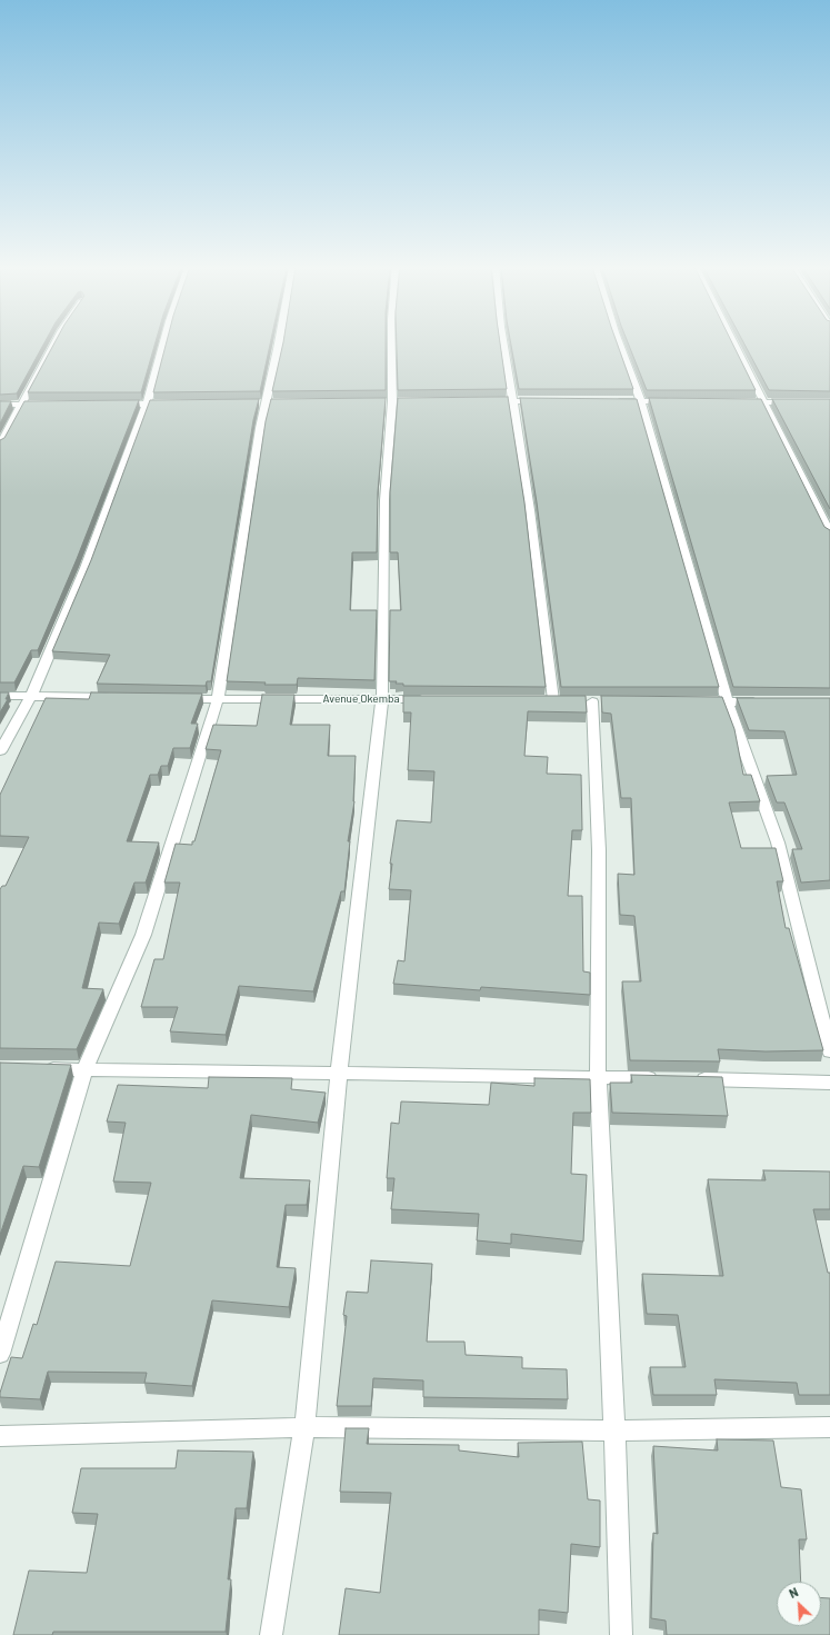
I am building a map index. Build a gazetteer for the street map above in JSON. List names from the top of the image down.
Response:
{
  "streets": {
    "street": ["Avenue Okemba"]
  },
  "north": "top left"
}
